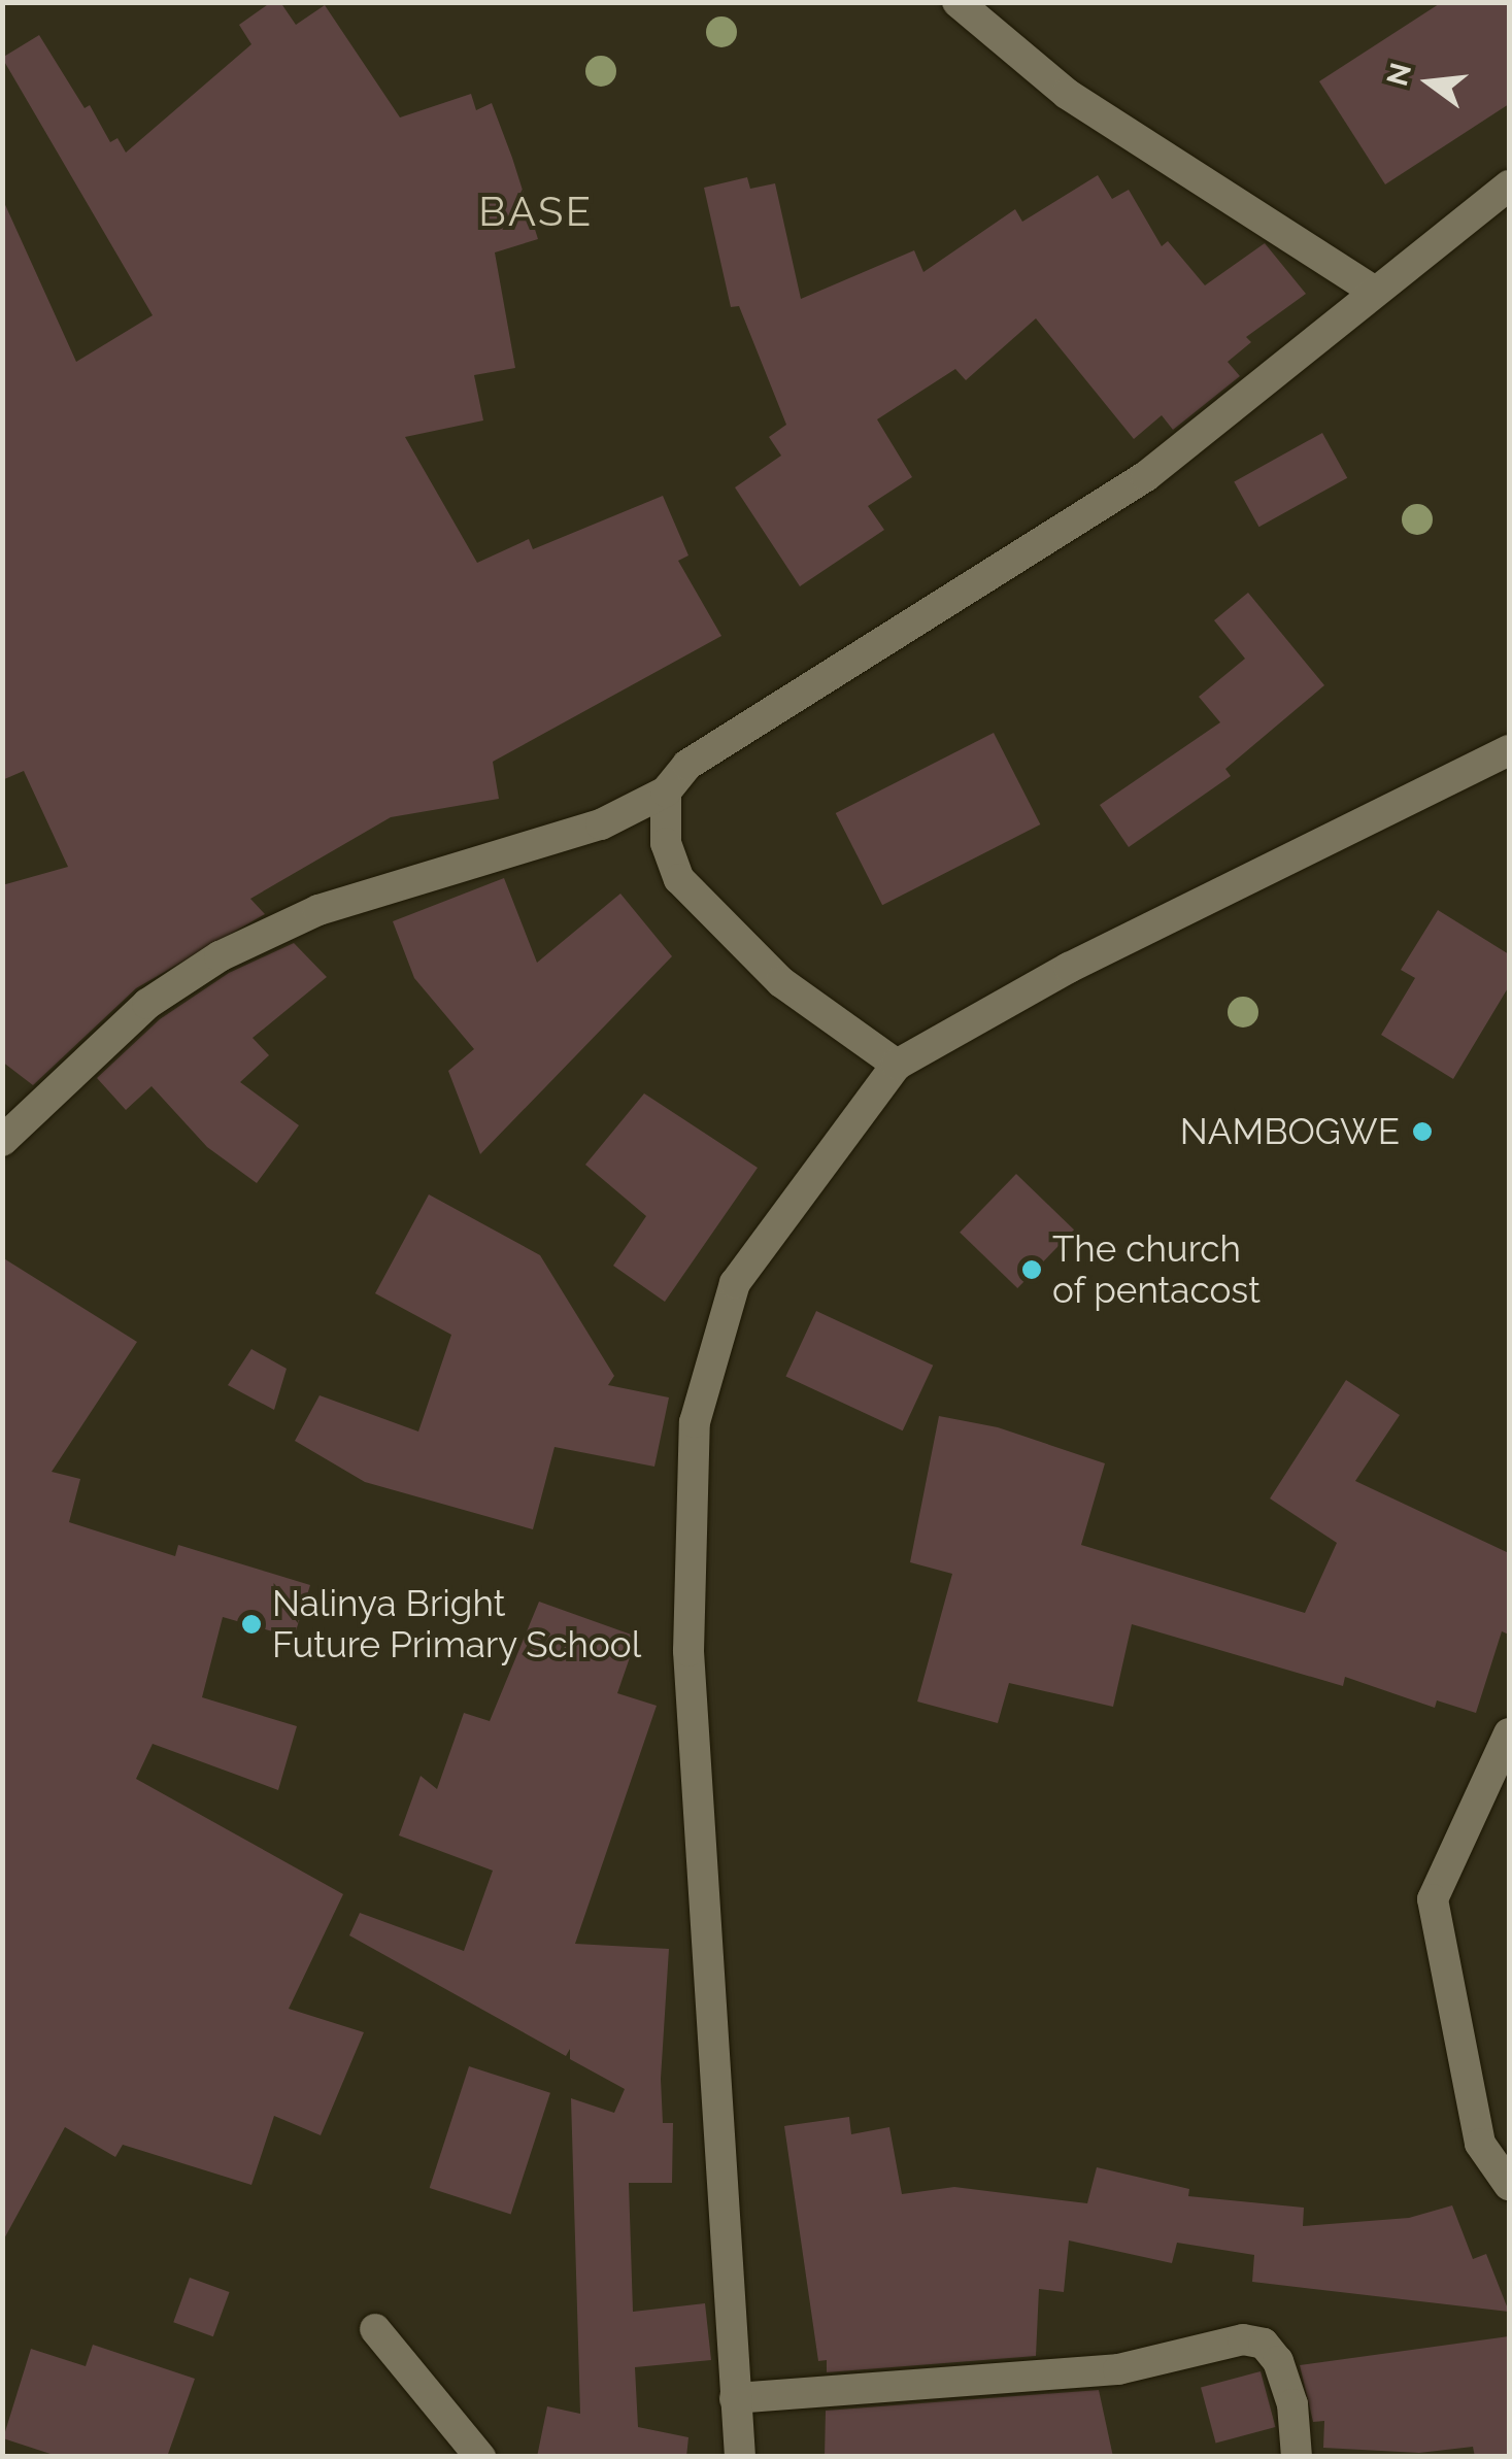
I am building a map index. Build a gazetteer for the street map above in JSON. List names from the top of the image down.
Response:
{
  "districts": ["BASE"],
  "places": ["NAMBOGWE", "The church of pentacost", "Nalinya Bright Future Primary School"],
  "north": "left"
}
